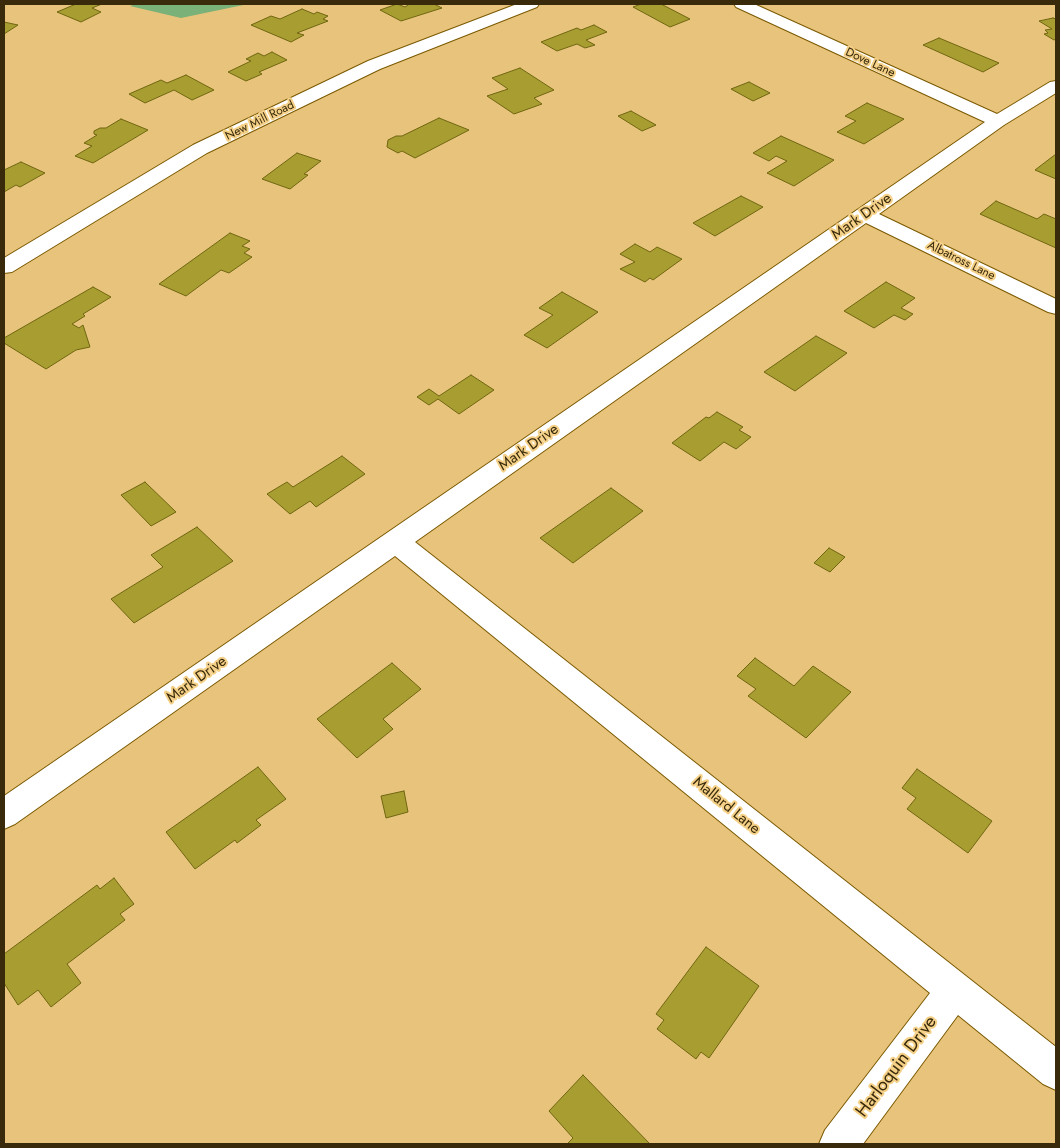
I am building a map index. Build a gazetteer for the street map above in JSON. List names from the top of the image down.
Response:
{
  "streets": {
    "street": [
      "Dove Lane",
      "New Mill Road",
      "Mark Drive",
      "Albatross Lane",
      "Mallard Lane",
      "Harloquin Drive"
    ]
  },
  "crossings": [
    ["Dove Lane", "Mark Drive"],
    ["Mark Drive", "Albatross Lane"],
    ["Mark Drive", "Mallard Lane"],
    ["Mallard Lane", "Harloquin Drive"]
  ]
}
